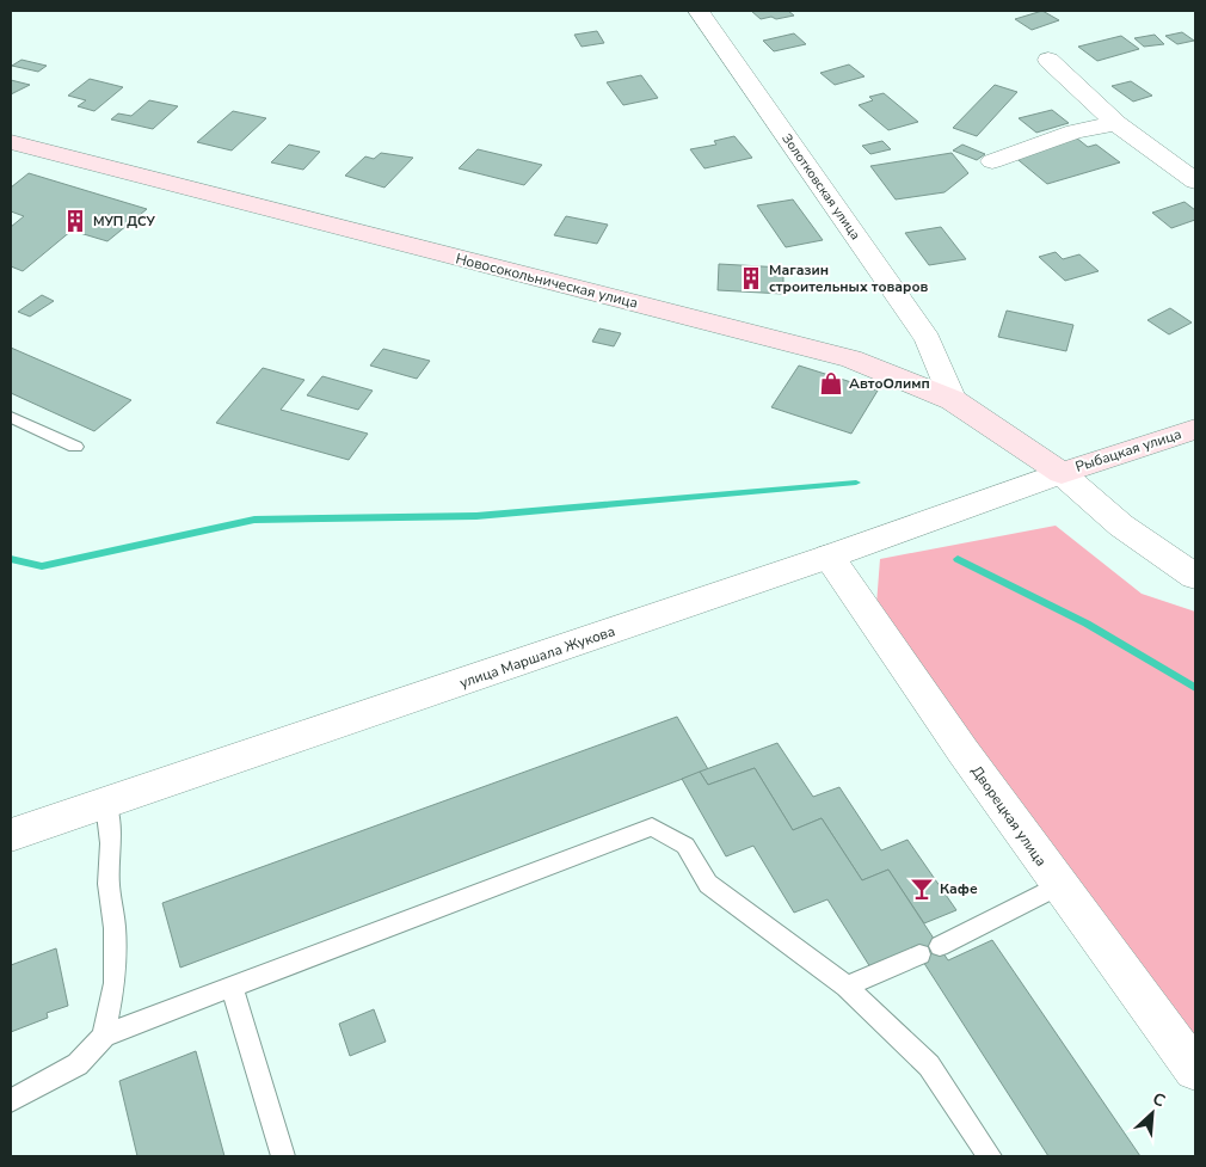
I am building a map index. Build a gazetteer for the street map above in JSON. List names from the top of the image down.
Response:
{
  "streets": {
    "main road": ["Новосокольническая улица", "Рыбацкая улица"],
    "street": ["Золотковская улица", "улица Маршала Жукова", "Дворецкая улица"]
  },
  "crossings": [
    ["Золотковская улица", "Новосокольническая улица"],
    ["Новосокольническая улица", "Рыбацкая улица"],
    ["Новосокольническая улица", "улица Маршала Жукова"],
    ["Рыбацкая улица", "улица Маршала Жукова"],
    ["улица Маршала Жукова", "Дворецкая улица"]
  ],
  "places": {
    "building": ["МУП ДСУ", "Магазин строительных товаров"],
    "shop": ["АвтоОлимп"],
    "bar": ["Кафе"]
  },
  "north": "top right"
}
